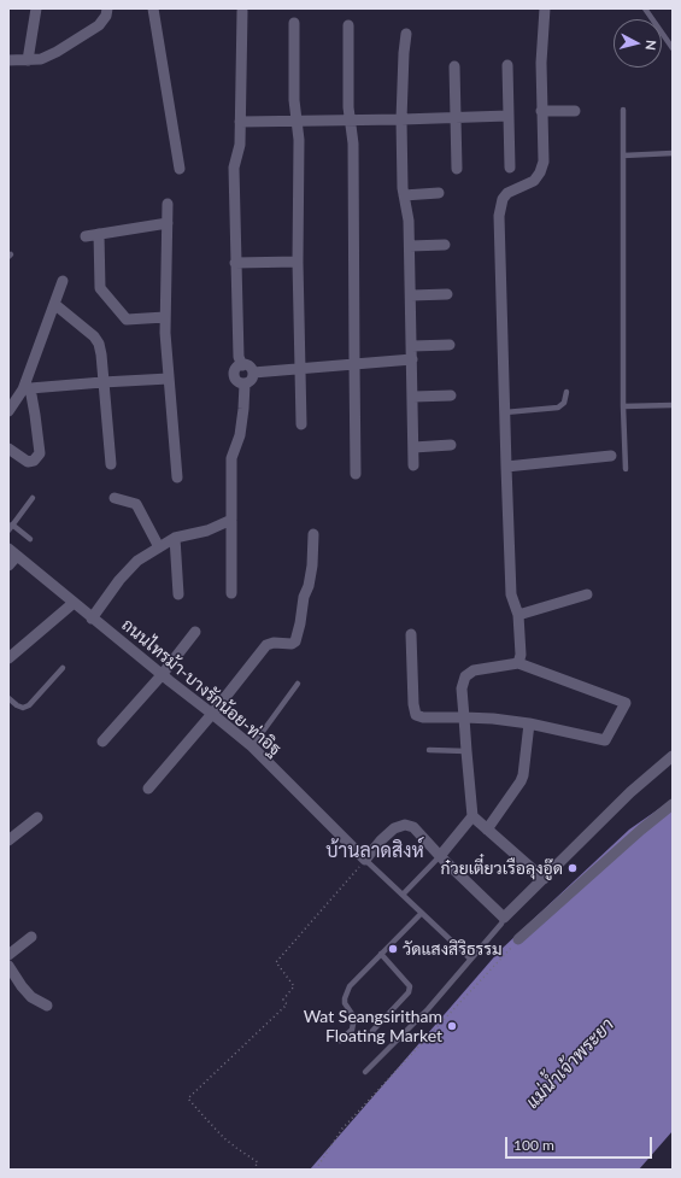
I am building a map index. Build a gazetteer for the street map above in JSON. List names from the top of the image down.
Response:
{
  "streets": {
    "street": ["ถนนไทรม้า-บางรักน้อย-ท่าอิฐ"]
  },
  "districts": ["บ้านลาดสิงห์"],
  "water": ["แม่น้ำเจ้าพระยา"],
  "places": ["ก๋วยเตี๋ยวเรือลุงอู๊ด", "วัดแสงสิริธรรม", "Wat Seangsiritham Floating Market"],
  "scale_bar": "100 m",
  "north": "right"
}
